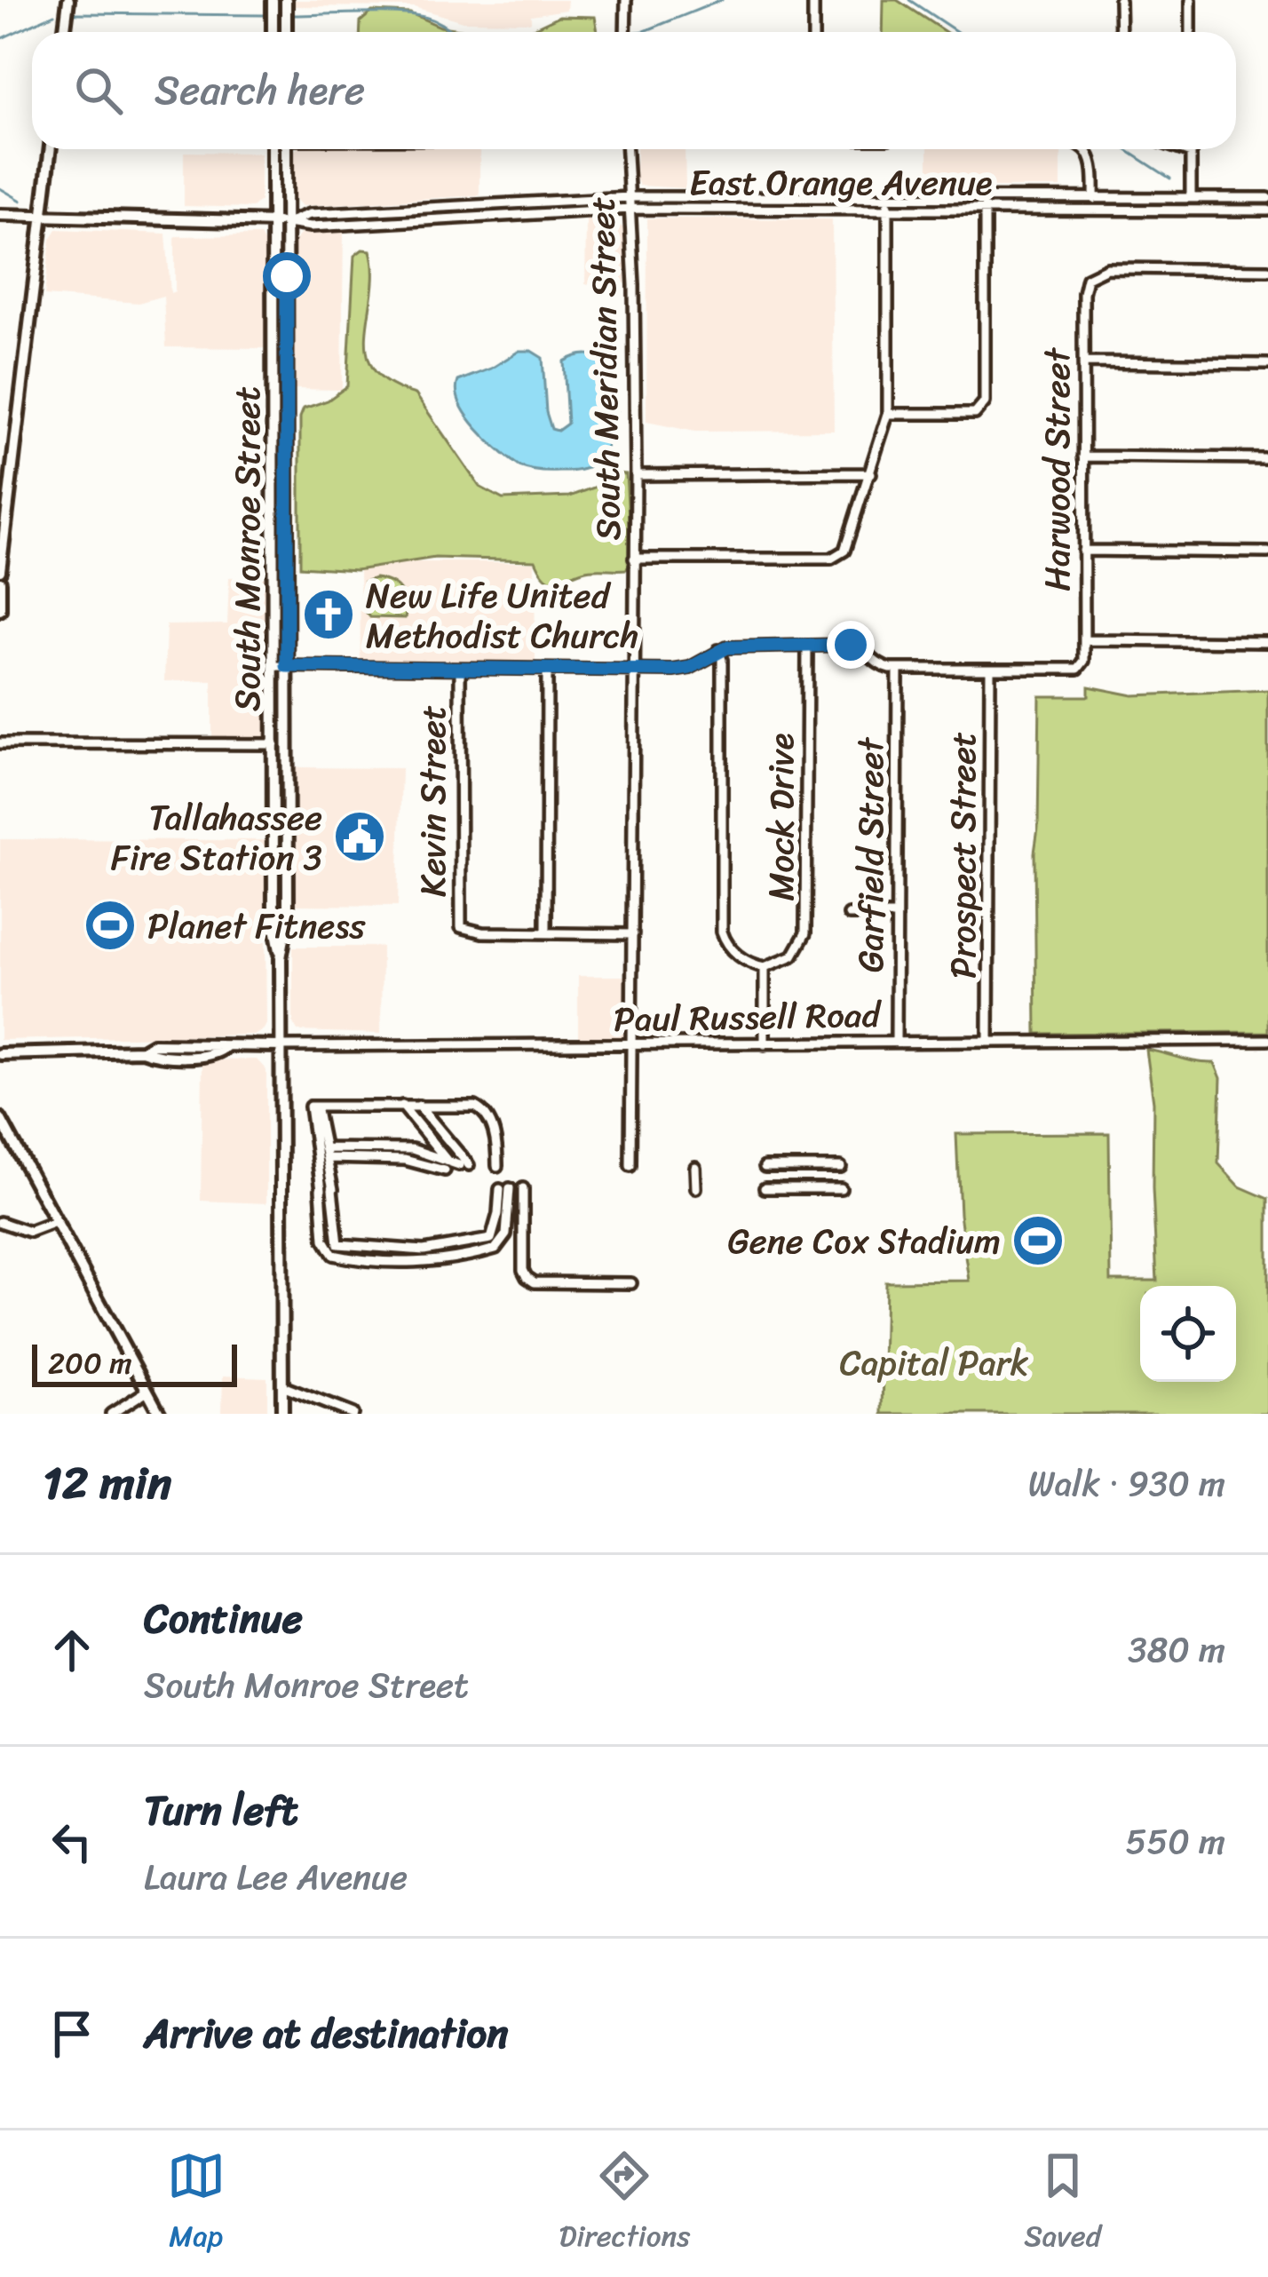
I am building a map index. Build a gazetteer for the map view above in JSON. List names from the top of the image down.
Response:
{
  "streets": {
    "main road": ["East Orange Avenue", "South Monroe Street", "Paul Russell Road"],
    "street": [
      "South Meridian Street",
      "Harwood Street",
      "Kevin Street",
      "Mock Drive",
      "Garfield Street",
      "Prospect Street"
    ]
  },
  "crossings": [
    ["East Orange Avenue", "South Meridian Street"],
    ["East Orange Avenue", "South Monroe Street"],
    ["South Meridian Street", "Paul Russell Road"],
    ["Harwood Street", "Prospect Street"],
    ["South Monroe Street", "Paul Russell Road"],
    ["Garfield Street", "Paul Russell Road"],
    ["Prospect Street", "Paul Russell Road"]
  ],
  "parks": ["Capital Park"],
  "places": {
    "church": ["New Life United Methodist Church"],
    "public building": ["Tallahassee Fire Station 3"],
    "sports": ["Planet Fitness", "Gene Cox Stadium"]
  },
  "scale_bar": "200 m",
  "page": {
    "search": "Search here",
    "scale": "200 m",
    "heading": ["12 min", "Walk · 930 m"],
    "list": [
      ["Continue", "South Monroe Street", "380 m"],
      ["Turn left", "Laura Lee Avenue", "550 m"],
      "Arrive at destination"
    ],
    "nav": ["Map", "Directions", "Saved"]
  }
}
